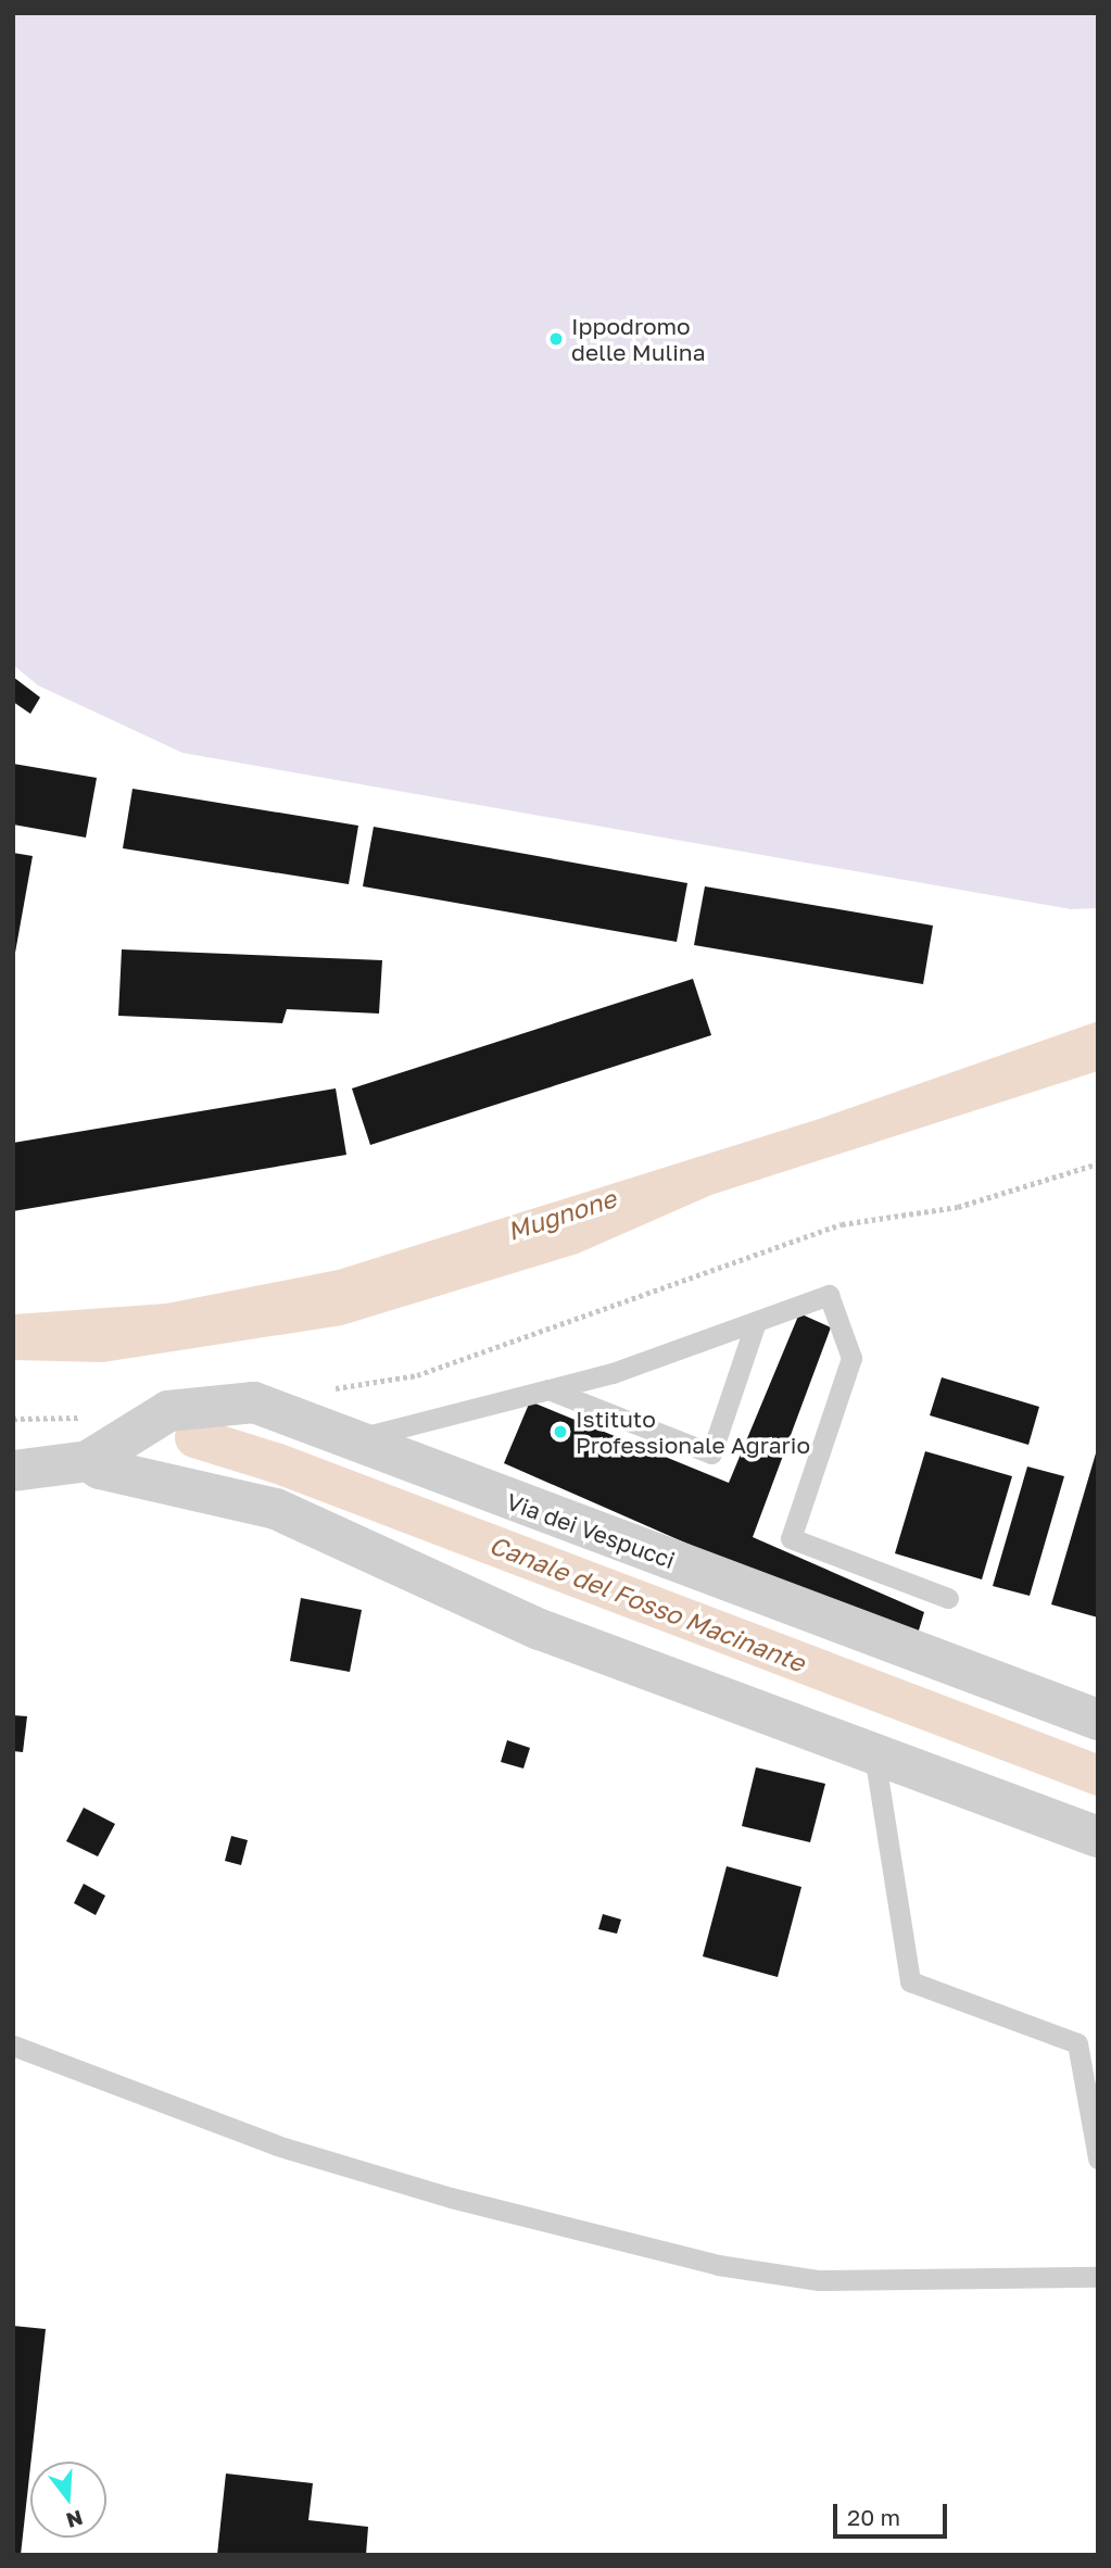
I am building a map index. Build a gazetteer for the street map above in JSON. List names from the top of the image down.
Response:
{
  "streets": {
    "street": ["Via dei Vespucci"]
  },
  "water": ["Mugnone", "Canale del Fosso Macinante"],
  "places": ["Ippodromo delle Mulina", "Istituto Professionale Agrario"],
  "scale_bar": "20 m",
  "north": "bottom"
}
